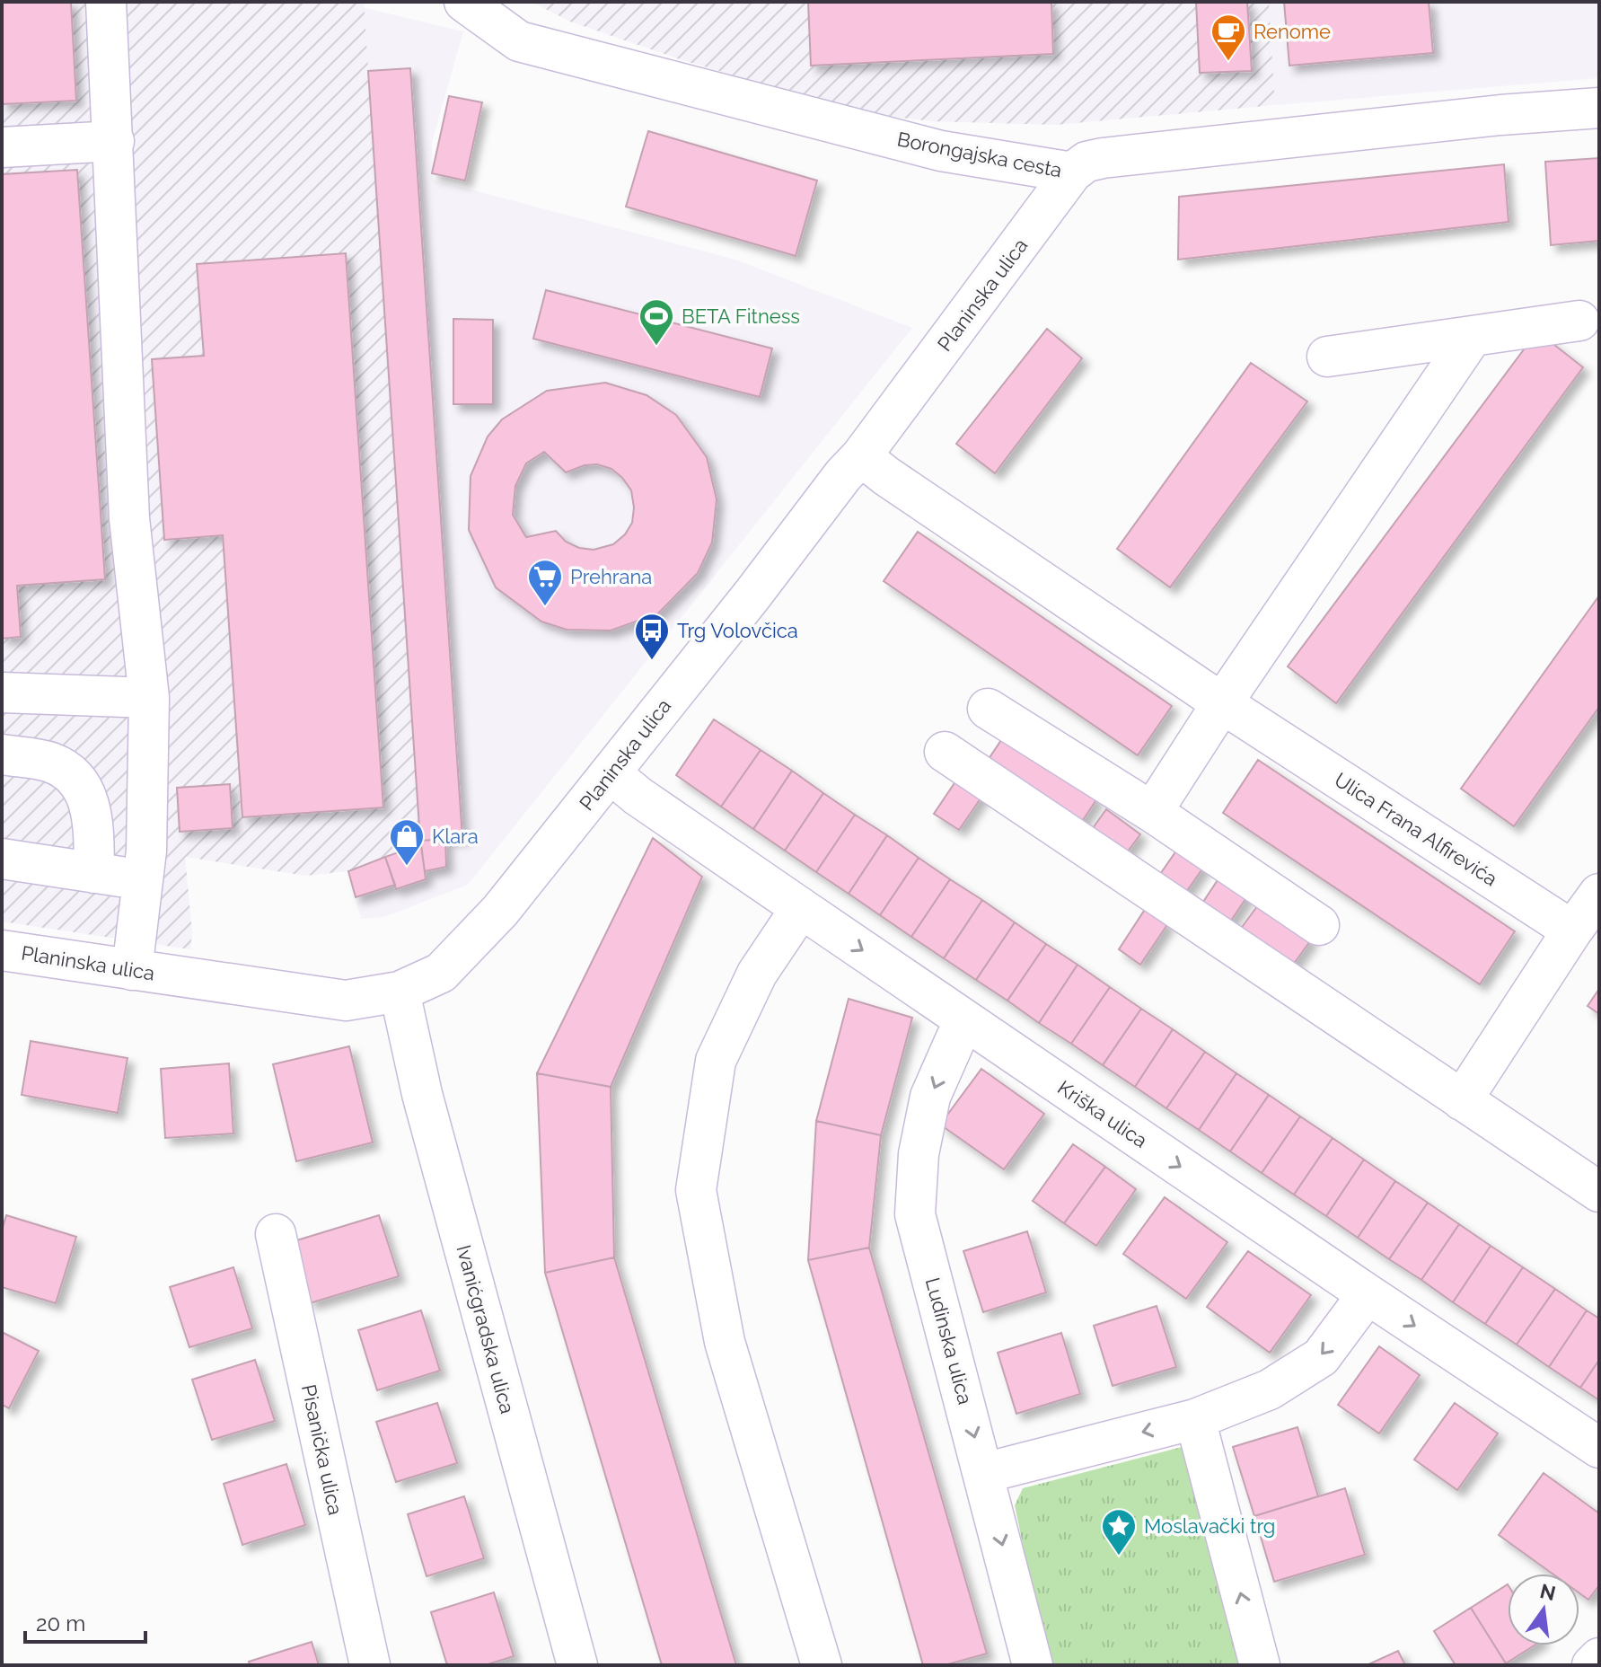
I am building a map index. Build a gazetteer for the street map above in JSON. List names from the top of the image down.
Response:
{
  "streets": {
    "street": [
      "Borongajska cesta",
      "Planinska ulica",
      "Ulica Frana Alfirevića",
      "Kriška ulica",
      "Ivanićgradska ulica",
      "Ludinska ulica",
      "Pisanička ulica"
    ]
  },
  "crossings": [
    ["Borongajska cesta", "Planinska ulica"],
    ["Planinska ulica", "Ulica Frana Alfirevića"],
    ["Planinska ulica", "Kriška ulica"],
    ["Planinska ulica", "Ivanićgradska ulica"],
    ["Kriška ulica", "Ludinska ulica"]
  ],
  "places": {
    "cafe": ["Renome"],
    "sports": ["BETA Fitness"],
    "supermarket": ["Prehrana"],
    "bus stop": ["Trg Volovčica"],
    "shop": ["Klara"],
    "place": ["Moslavački trg"]
  },
  "scale_bar": "20 m",
  "north": "top"
}
